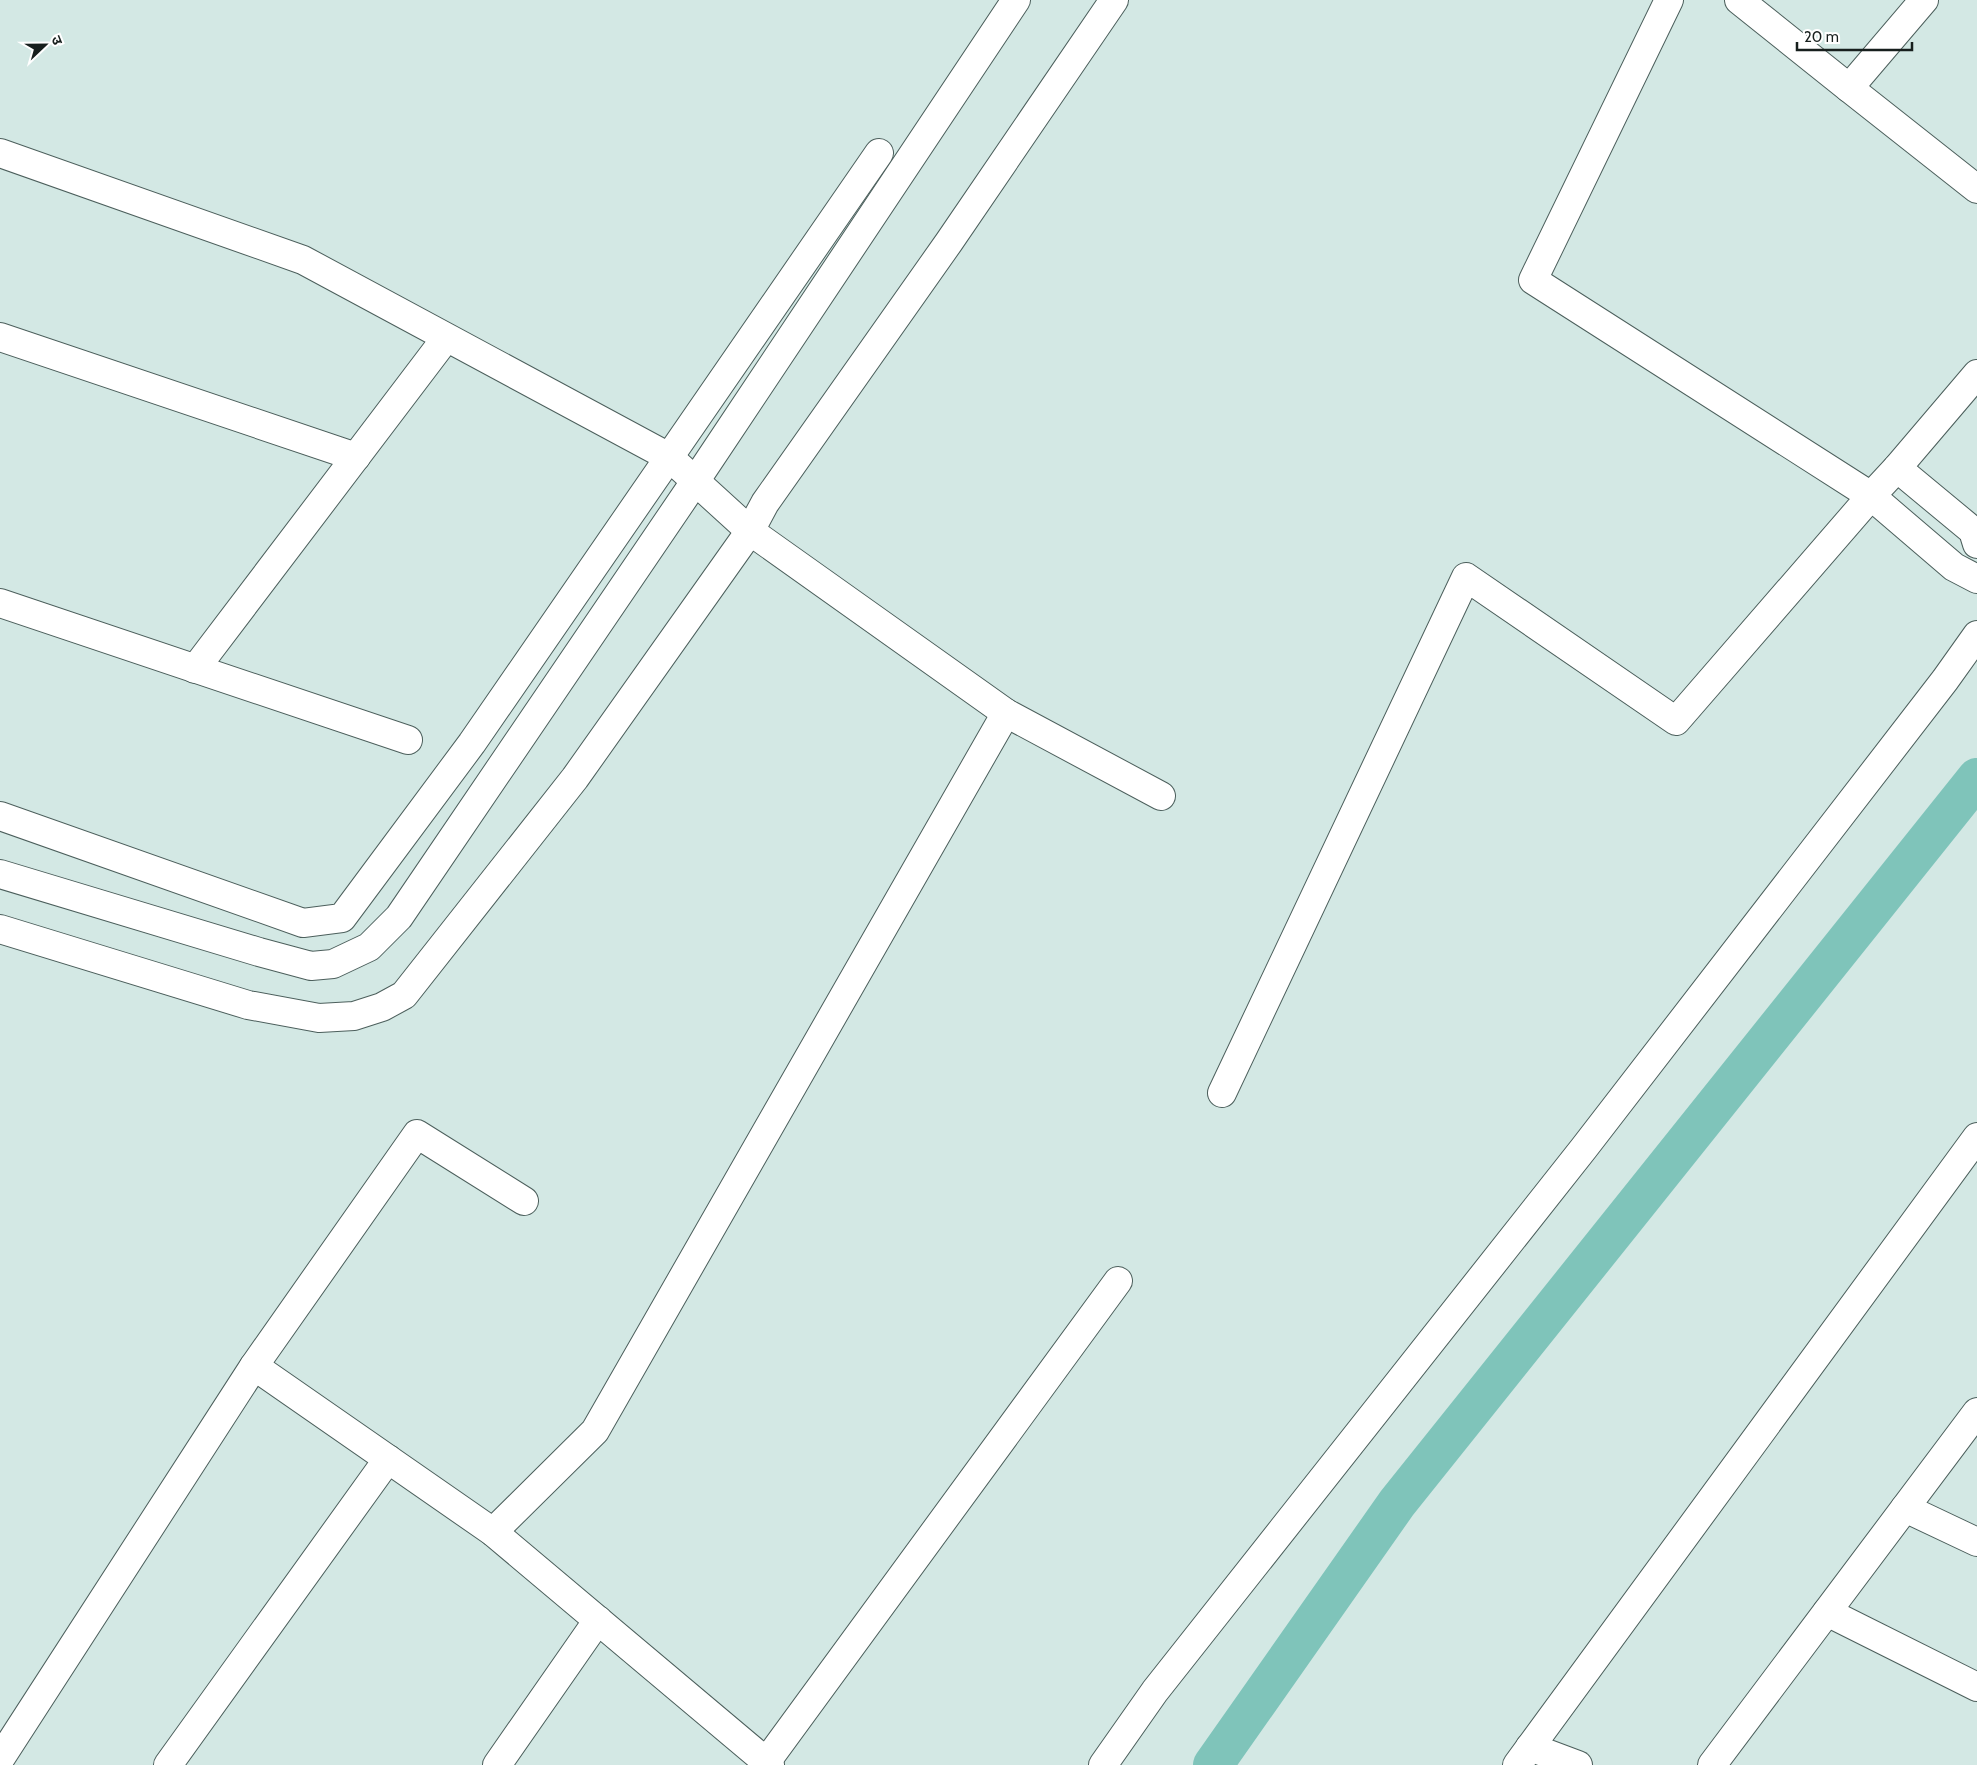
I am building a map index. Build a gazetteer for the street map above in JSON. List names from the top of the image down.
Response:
{
  "scale_bar": "20 m",
  "north": "right"
}
